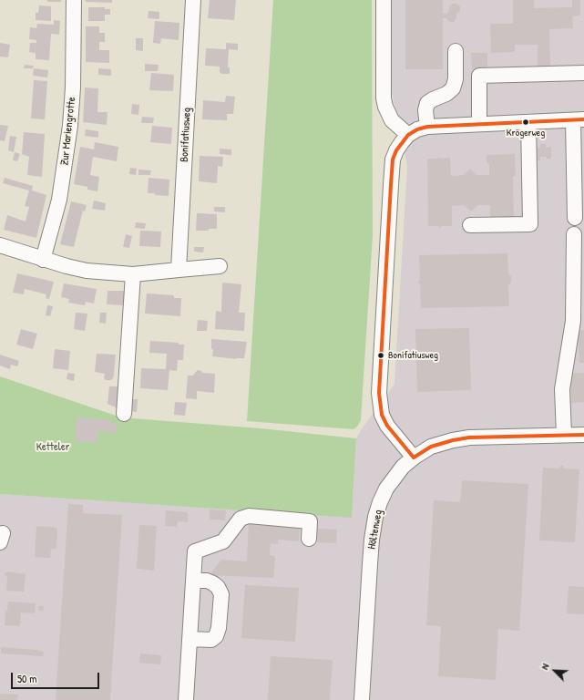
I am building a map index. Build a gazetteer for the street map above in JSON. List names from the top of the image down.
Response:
{
  "streets": {
    "street": ["Zur Mariengrotte", "Bonifatiusweg", "Höltenweg"]
  },
  "parks": ["Ketteler"],
  "places": ["Krögerweg", "Bonifatiusweg"],
  "scale_bar": "50 m",
  "north": "top left"
}
